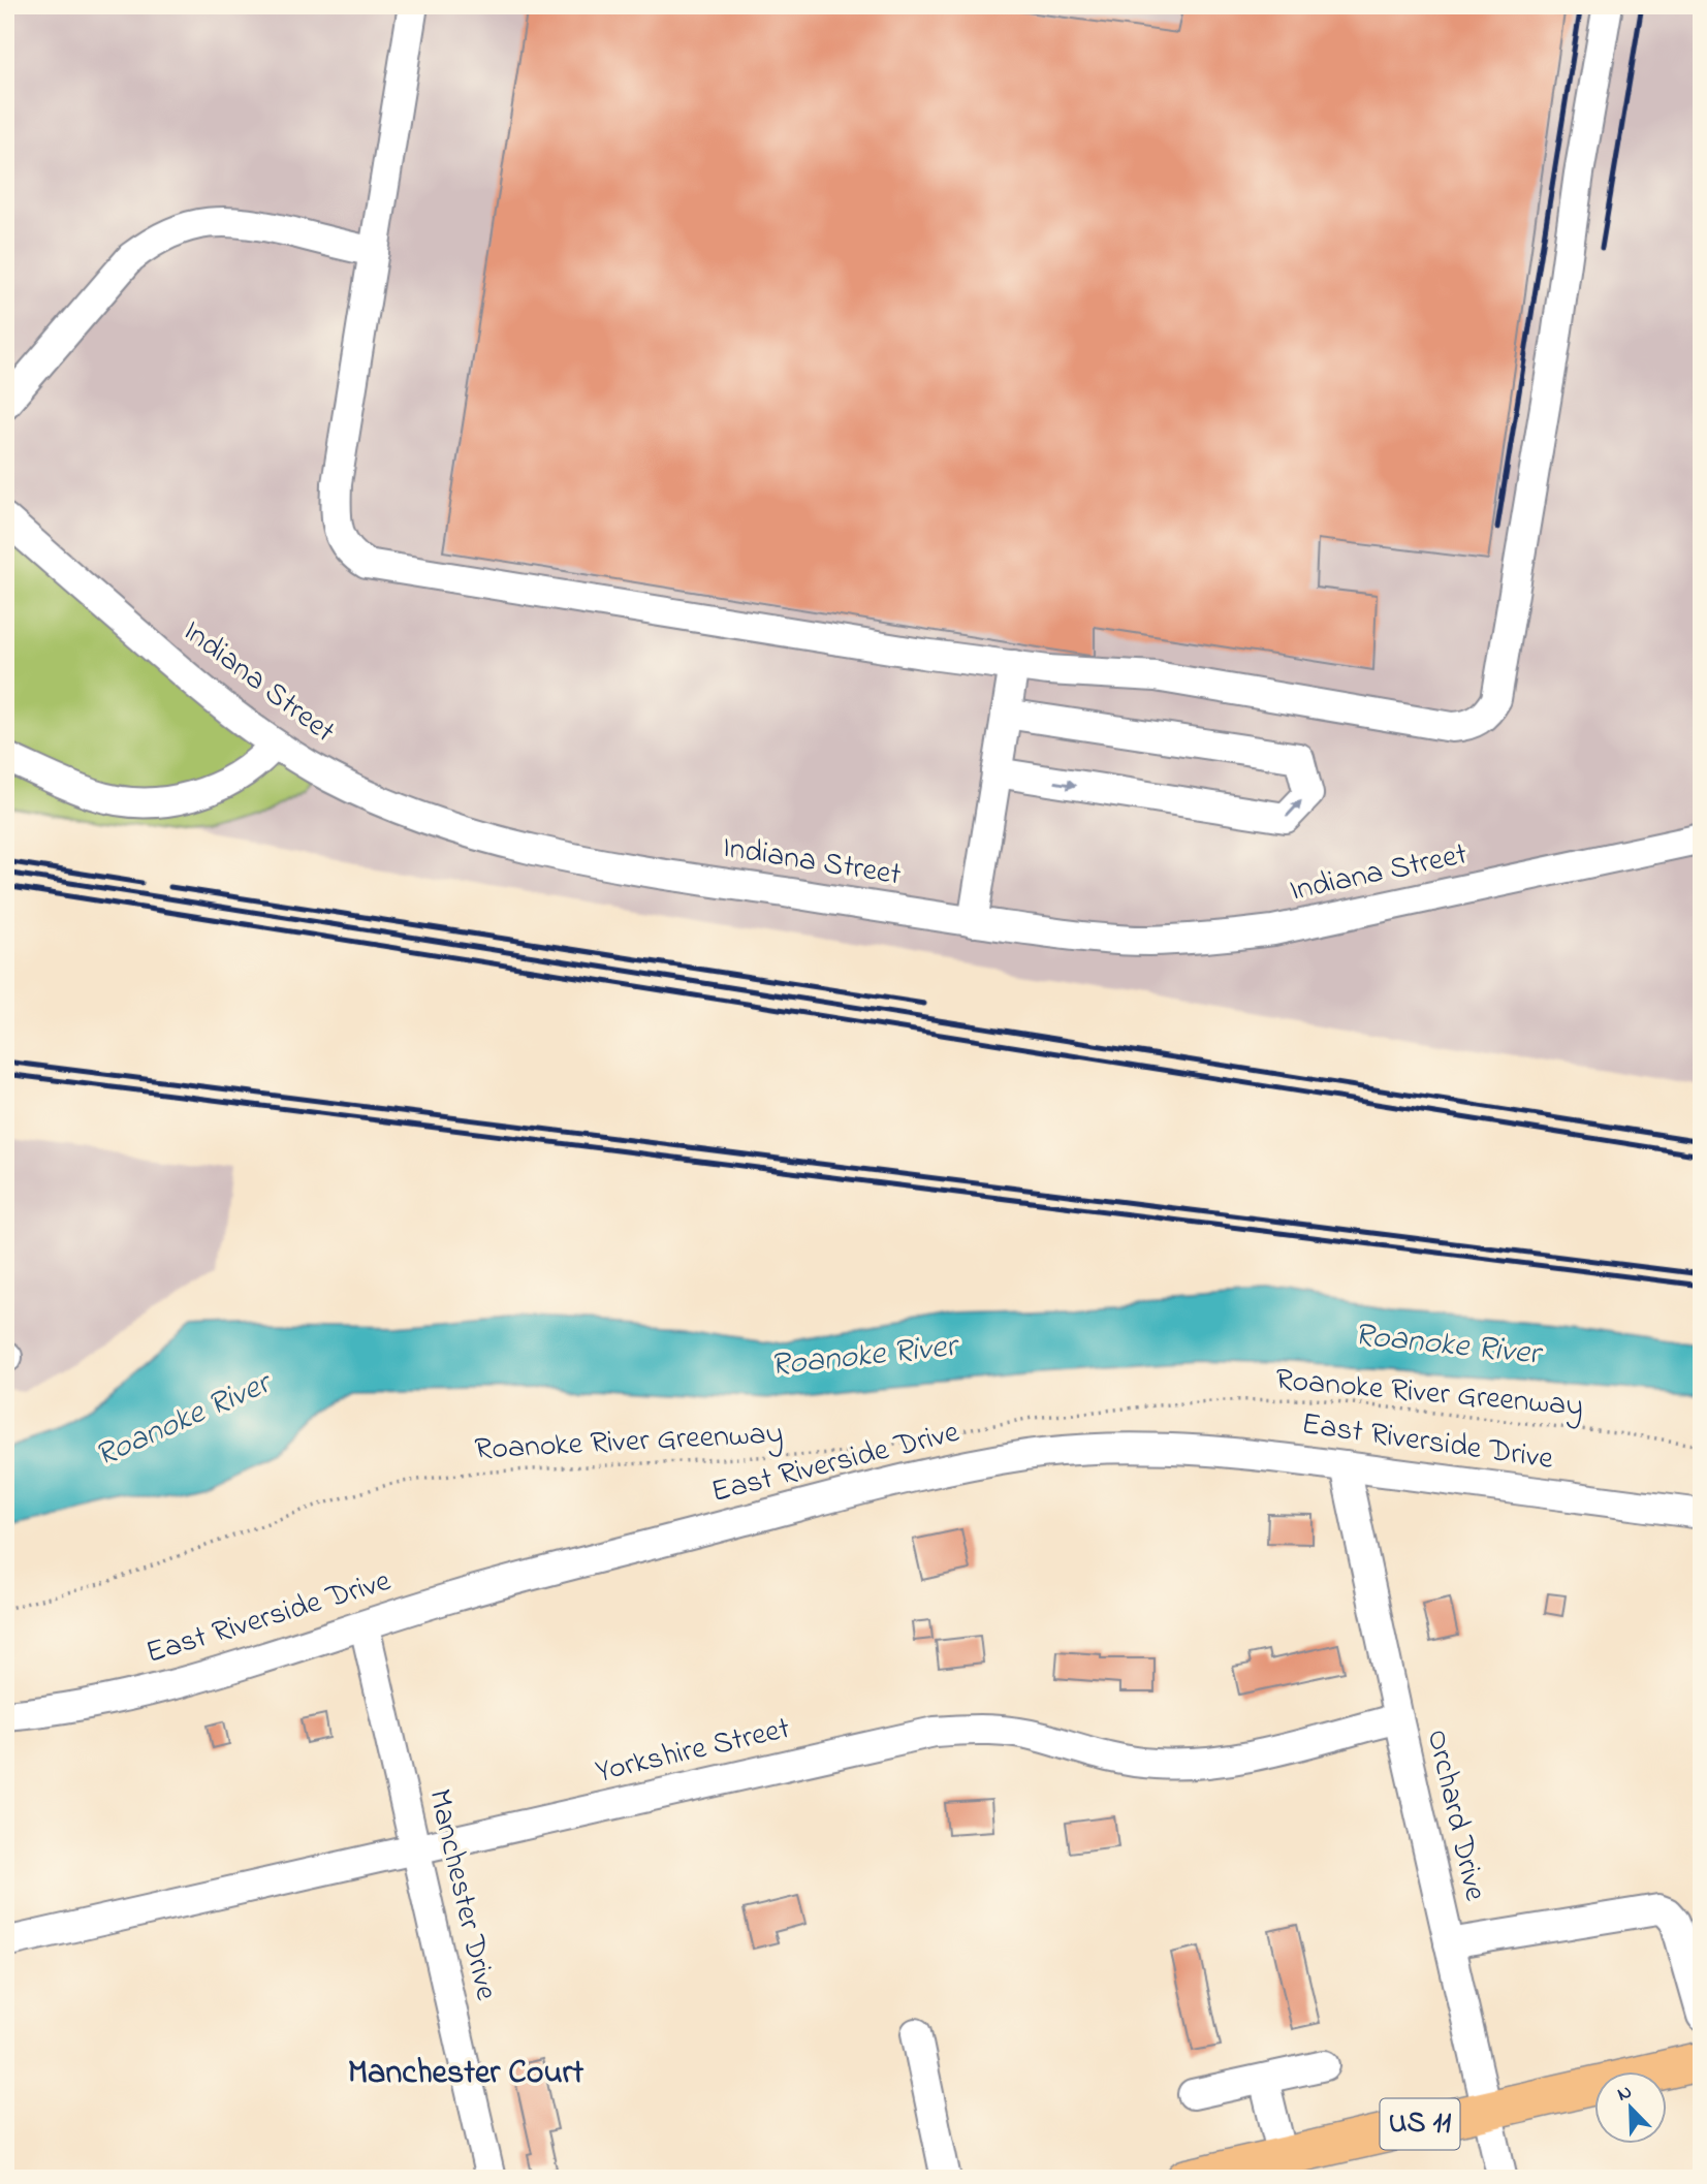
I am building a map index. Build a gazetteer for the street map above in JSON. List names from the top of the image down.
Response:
{
  "streets": {
    "main road": ["US 11"],
    "street": [
      "Indiana Street",
      "East Riverside Drive",
      "Yorkshire Street",
      "Orchard Drive",
      "Manchester Drive"
    ],
    "path": ["Roanoke River Greenway"]
  },
  "crossings": [
    ["East Riverside Drive", "Orchard Drive"],
    ["East Riverside Drive", "Manchester Drive"],
    ["Yorkshire Street", "Orchard Drive"],
    ["Yorkshire Street", "Manchester Drive"],
    ["Orchard Drive", "US 11"]
  ],
  "districts": ["Manchester Court"],
  "water": ["Roanoke River"],
  "north": "top left"
}
